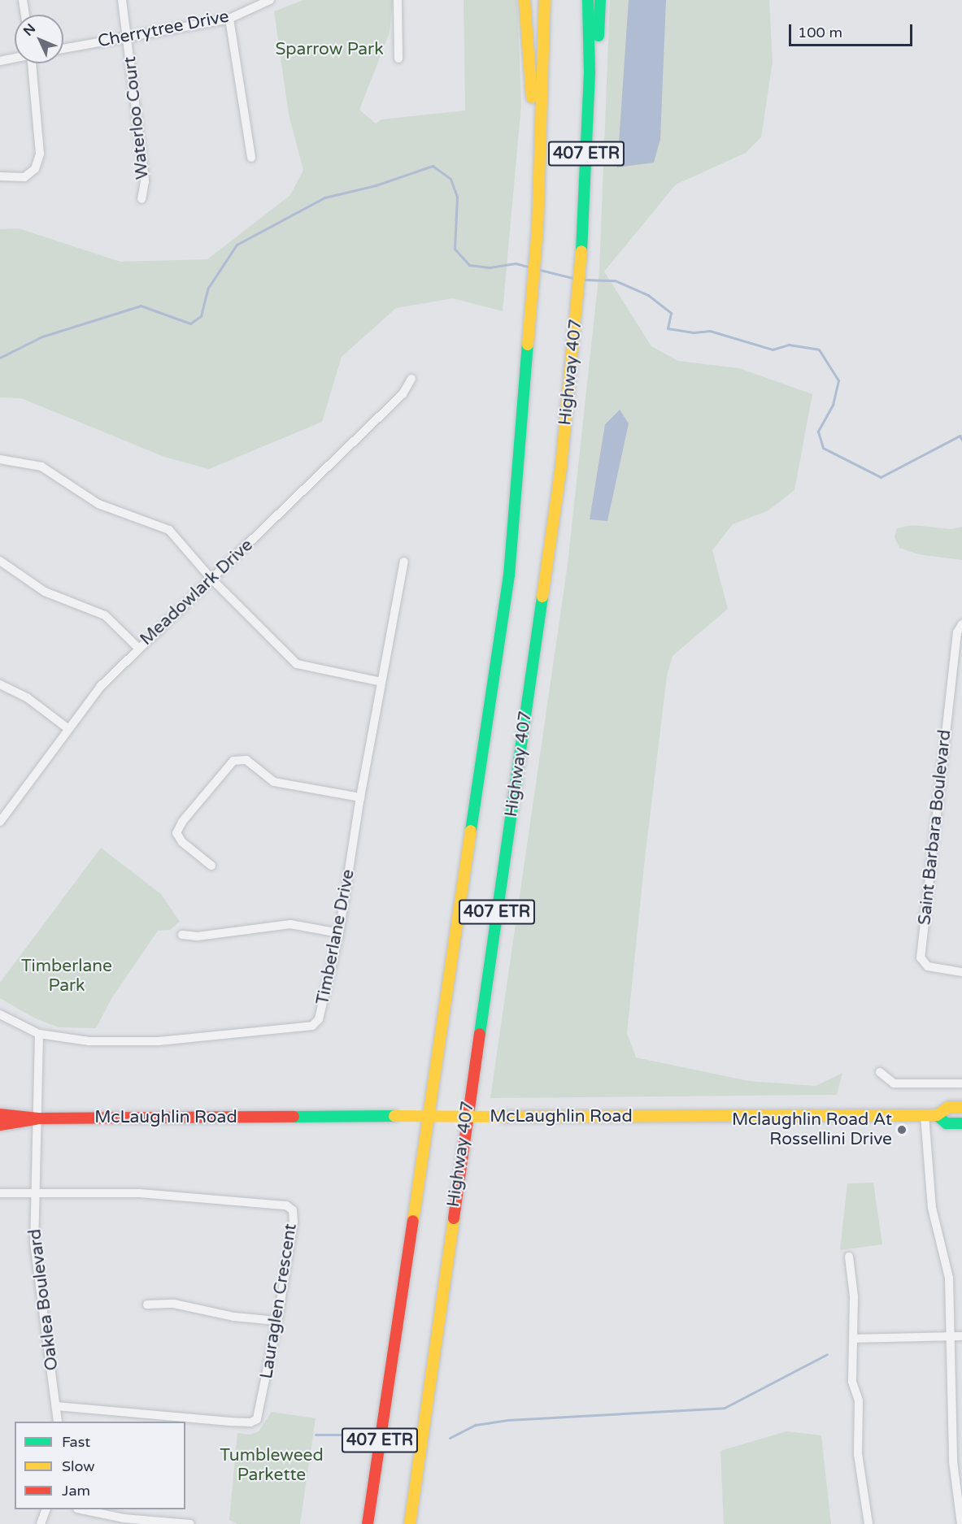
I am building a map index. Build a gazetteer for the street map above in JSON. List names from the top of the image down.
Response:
{
  "streets": {
    "main road": ["407 ETR", "Highway 407", "McLaughlin Road"],
    "street": [
      "Cherrytree Drive",
      "Waterloo Court",
      "Meadowlark Drive",
      "Saint Barbara Boulevard",
      "Timberlane Drive",
      "Oaklea Boulevard",
      "Lauraglen Crescent"
    ]
  },
  "crossings": [
    ["Cherrytree Drive", "Waterloo Court"],
    ["Timberlane Drive", "Oaklea Boulevard"],
    ["McLaughlin Road", "Oaklea Boulevard"],
    ["Oaklea Boulevard", "Lauraglen Crescent"]
  ],
  "parks": ["Sparrow Park", "Timberlane Park", "Tumbleweed Parkette"],
  "places": ["Mclaughlin Road At Rossellini Drive"],
  "legend": ["Fast", "Slow", "Jam"],
  "scale_bar": "100 m",
  "north": "top left"
}
